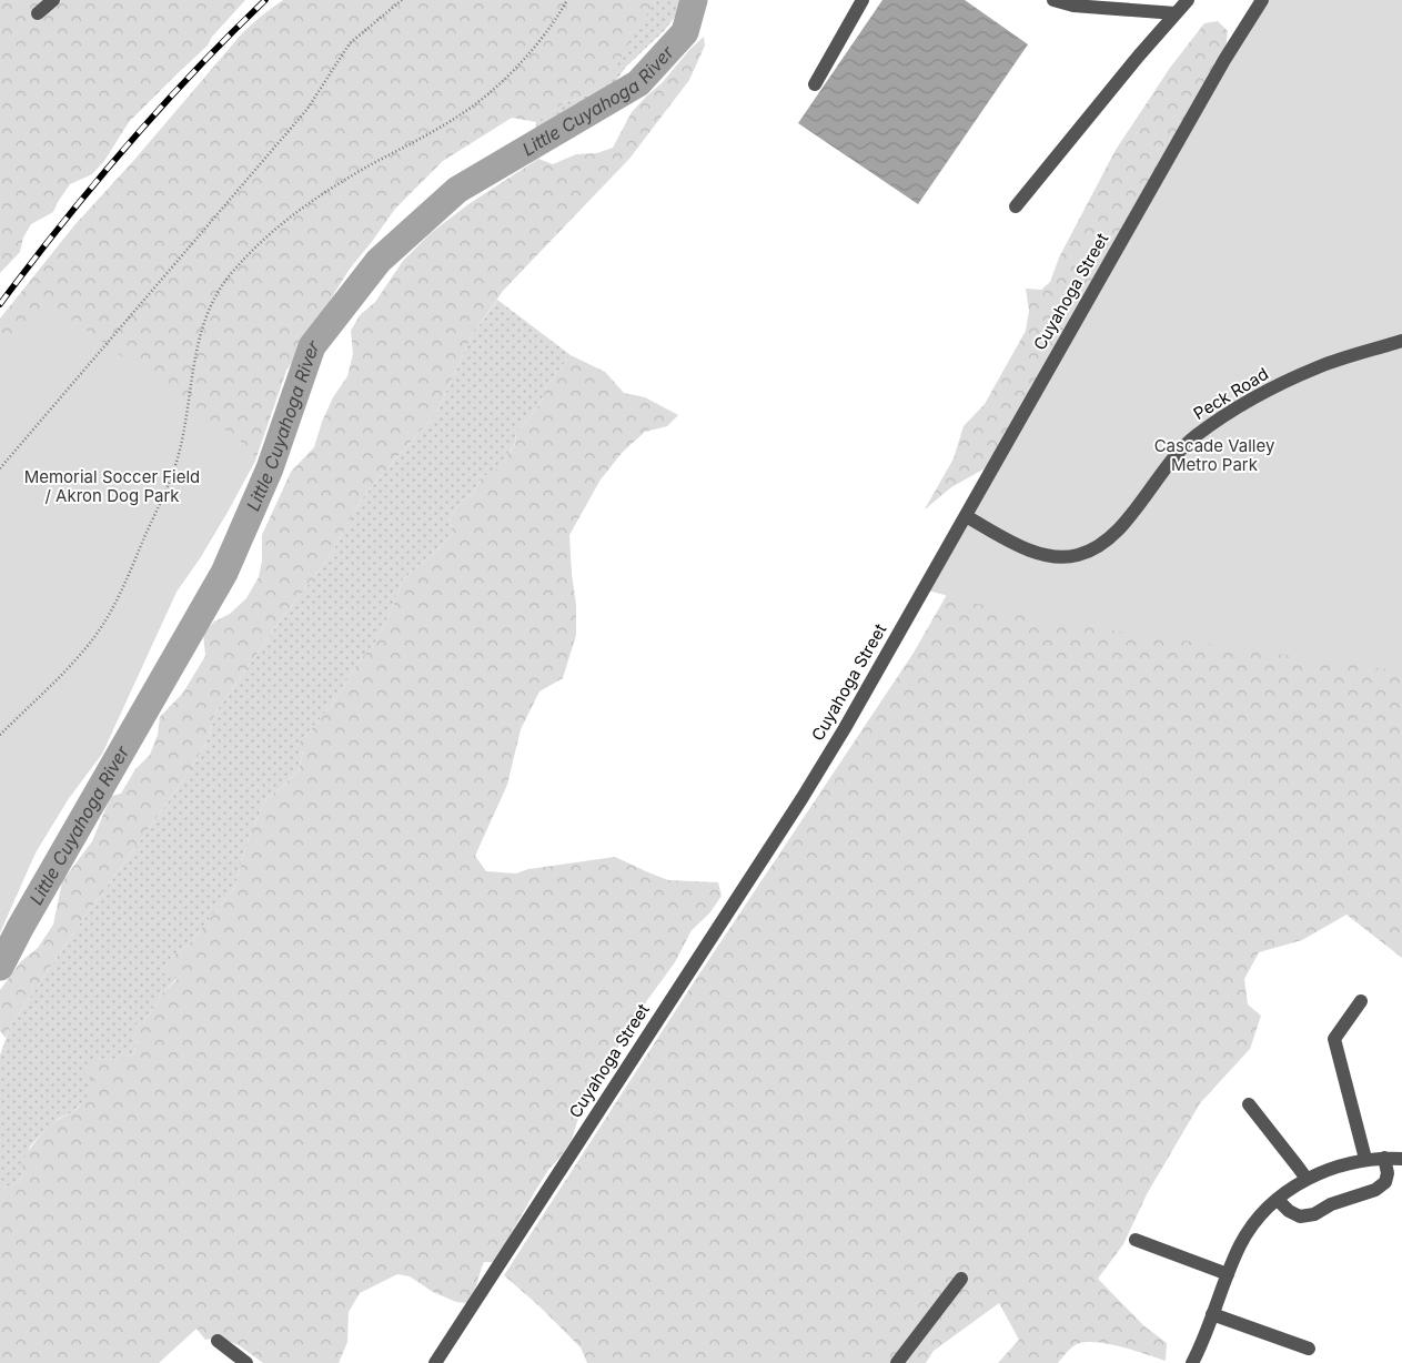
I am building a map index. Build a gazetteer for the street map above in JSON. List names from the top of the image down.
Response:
{
  "streets": {
    "street": ["Cuyahoga Street", "Peck Road"]
  },
  "crossings": [
    ["Cuyahoga Street", "Peck Road"]
  ],
  "water": ["Little Cuyahoga River"],
  "parks": ["Cascade Valley Metro Park", "Memorial Soccer Field / Akron Dog Park"]
}
